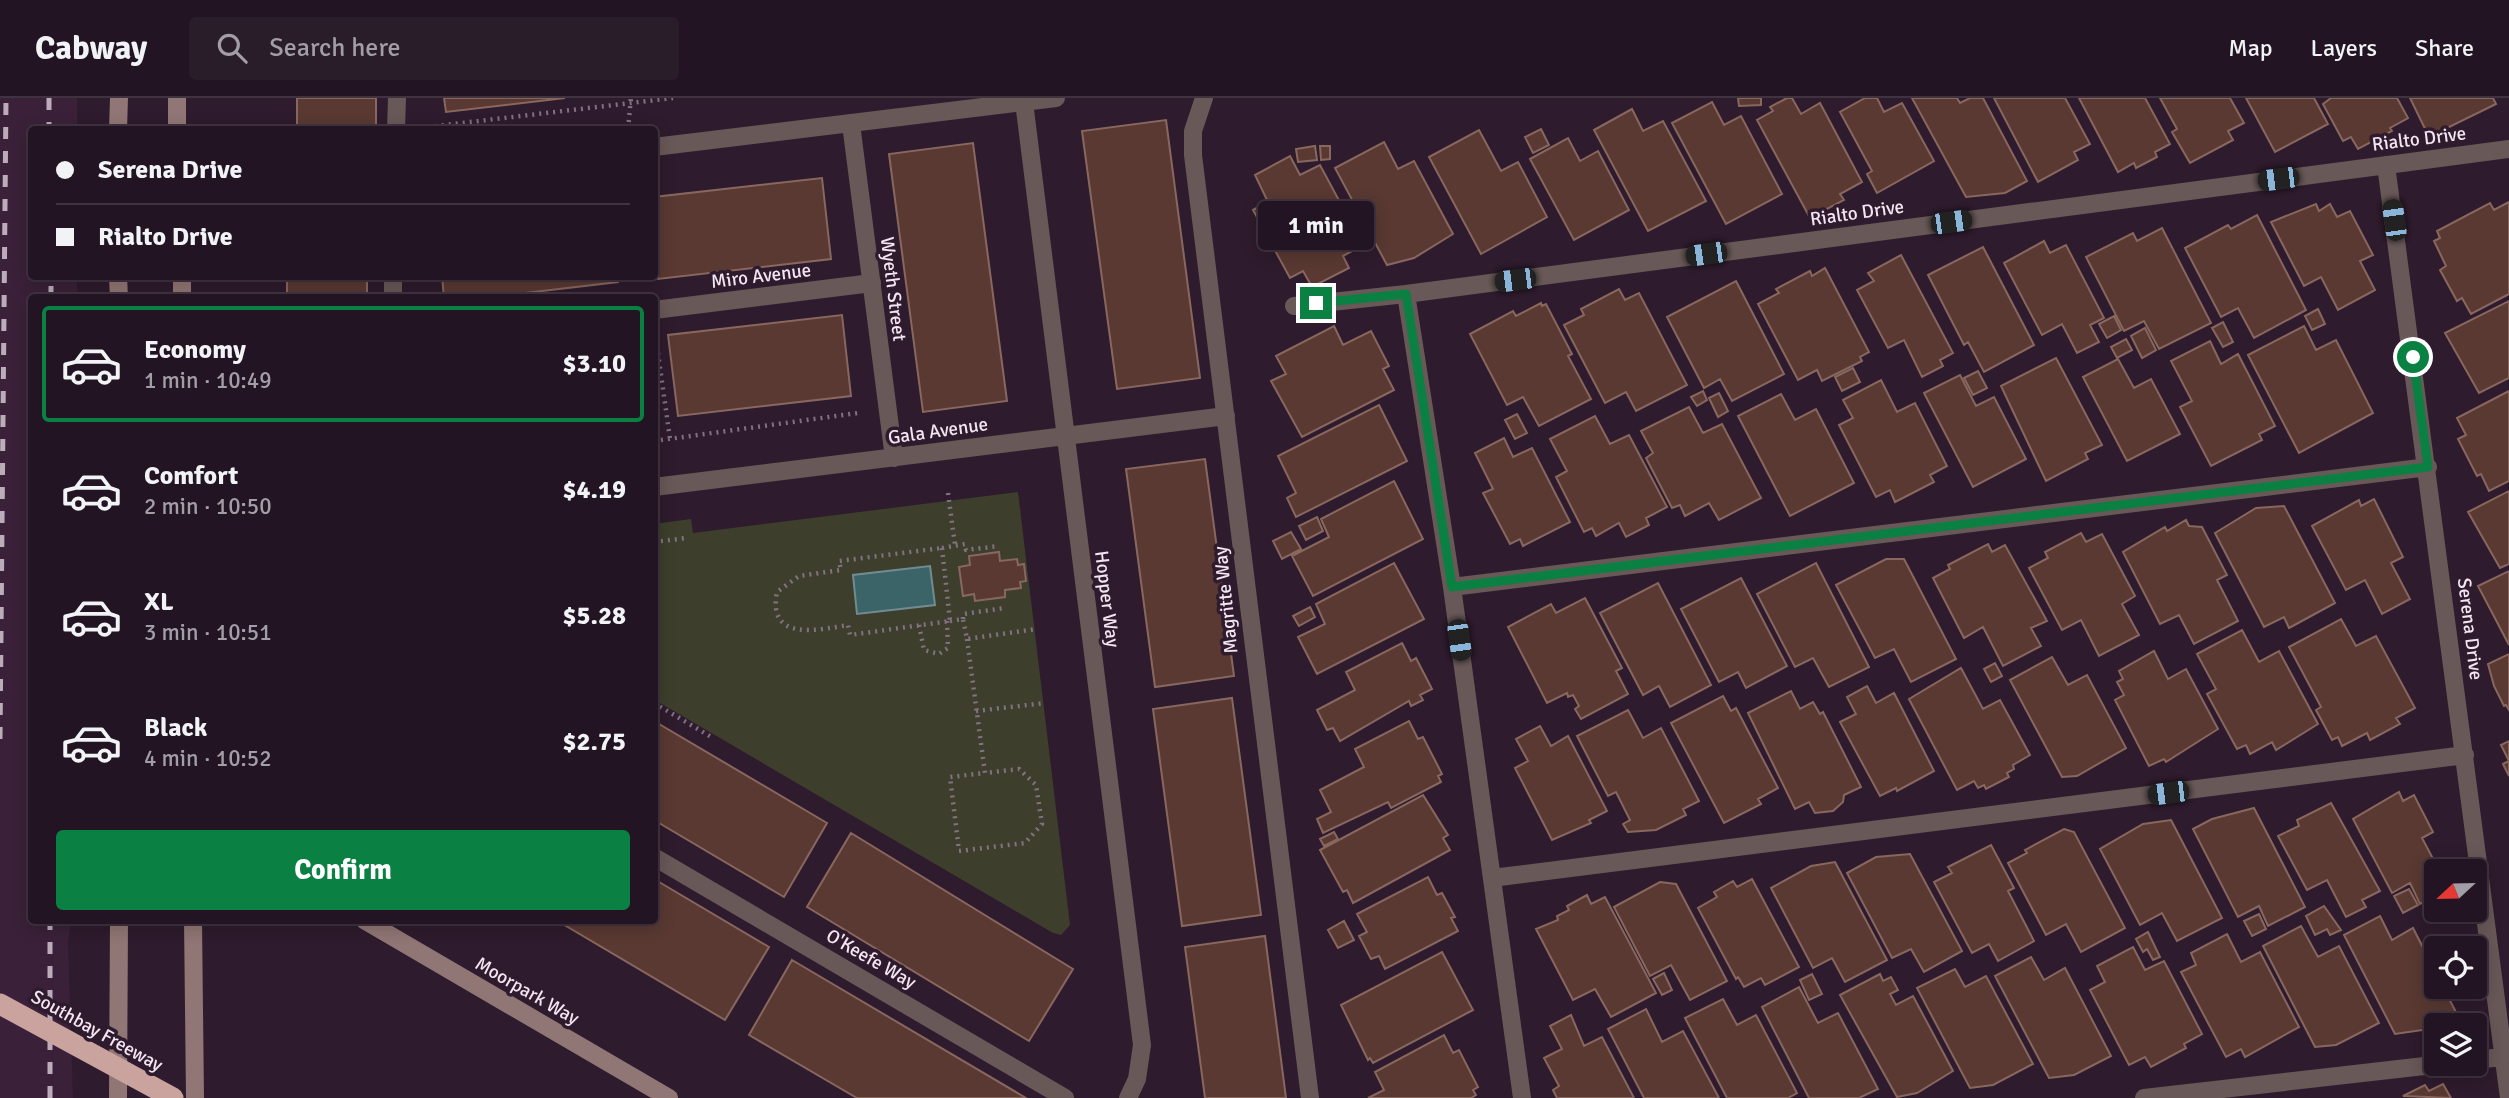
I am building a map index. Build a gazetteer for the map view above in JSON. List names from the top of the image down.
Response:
{
  "streets": {
    "highway": ["Southbay Freeway"],
    "main road": ["Moorpark Way"],
    "street": [
      "Rialto Drive",
      "Miro Avenue",
      "Wyeth Street",
      "Gala Avenue",
      "Hopper Way",
      "Magritte Way",
      "Serena Drive",
      "O'Keefe Way"
    ]
  },
  "crossings": [
    ["Rialto Drive", "Serena Drive"],
    ["Miro Avenue", "Wyeth Street"],
    ["Wyeth Street", "Gala Avenue"],
    ["Gala Avenue", "Hopper Way"],
    ["Gala Avenue", "Magritte Way"]
  ],
  "north": "left",
  "page": {
    "header": "Cabway",
    "search": "Search here",
    "nav": ["Map", "Layers", "Share"],
    "banner": ["Serena Drive", "Rialto Drive"],
    "bubble": "1 min",
    "list": [
      {
        "name": "Economy",
        "note": "1 min · 10:49",
        "value": "$3.10"
      },
      {
        "name": "Comfort",
        "note": "2 min · 10:50",
        "value": "$4.19"
      },
      {
        "name": "XL",
        "note": "3 min · 10:51",
        "value": "$5.28"
      },
      {
        "name": "Black",
        "note": "4 min · 10:52",
        "value": "$2.75"
      }
    ],
    "buttons": "Confirm"
  }
}
